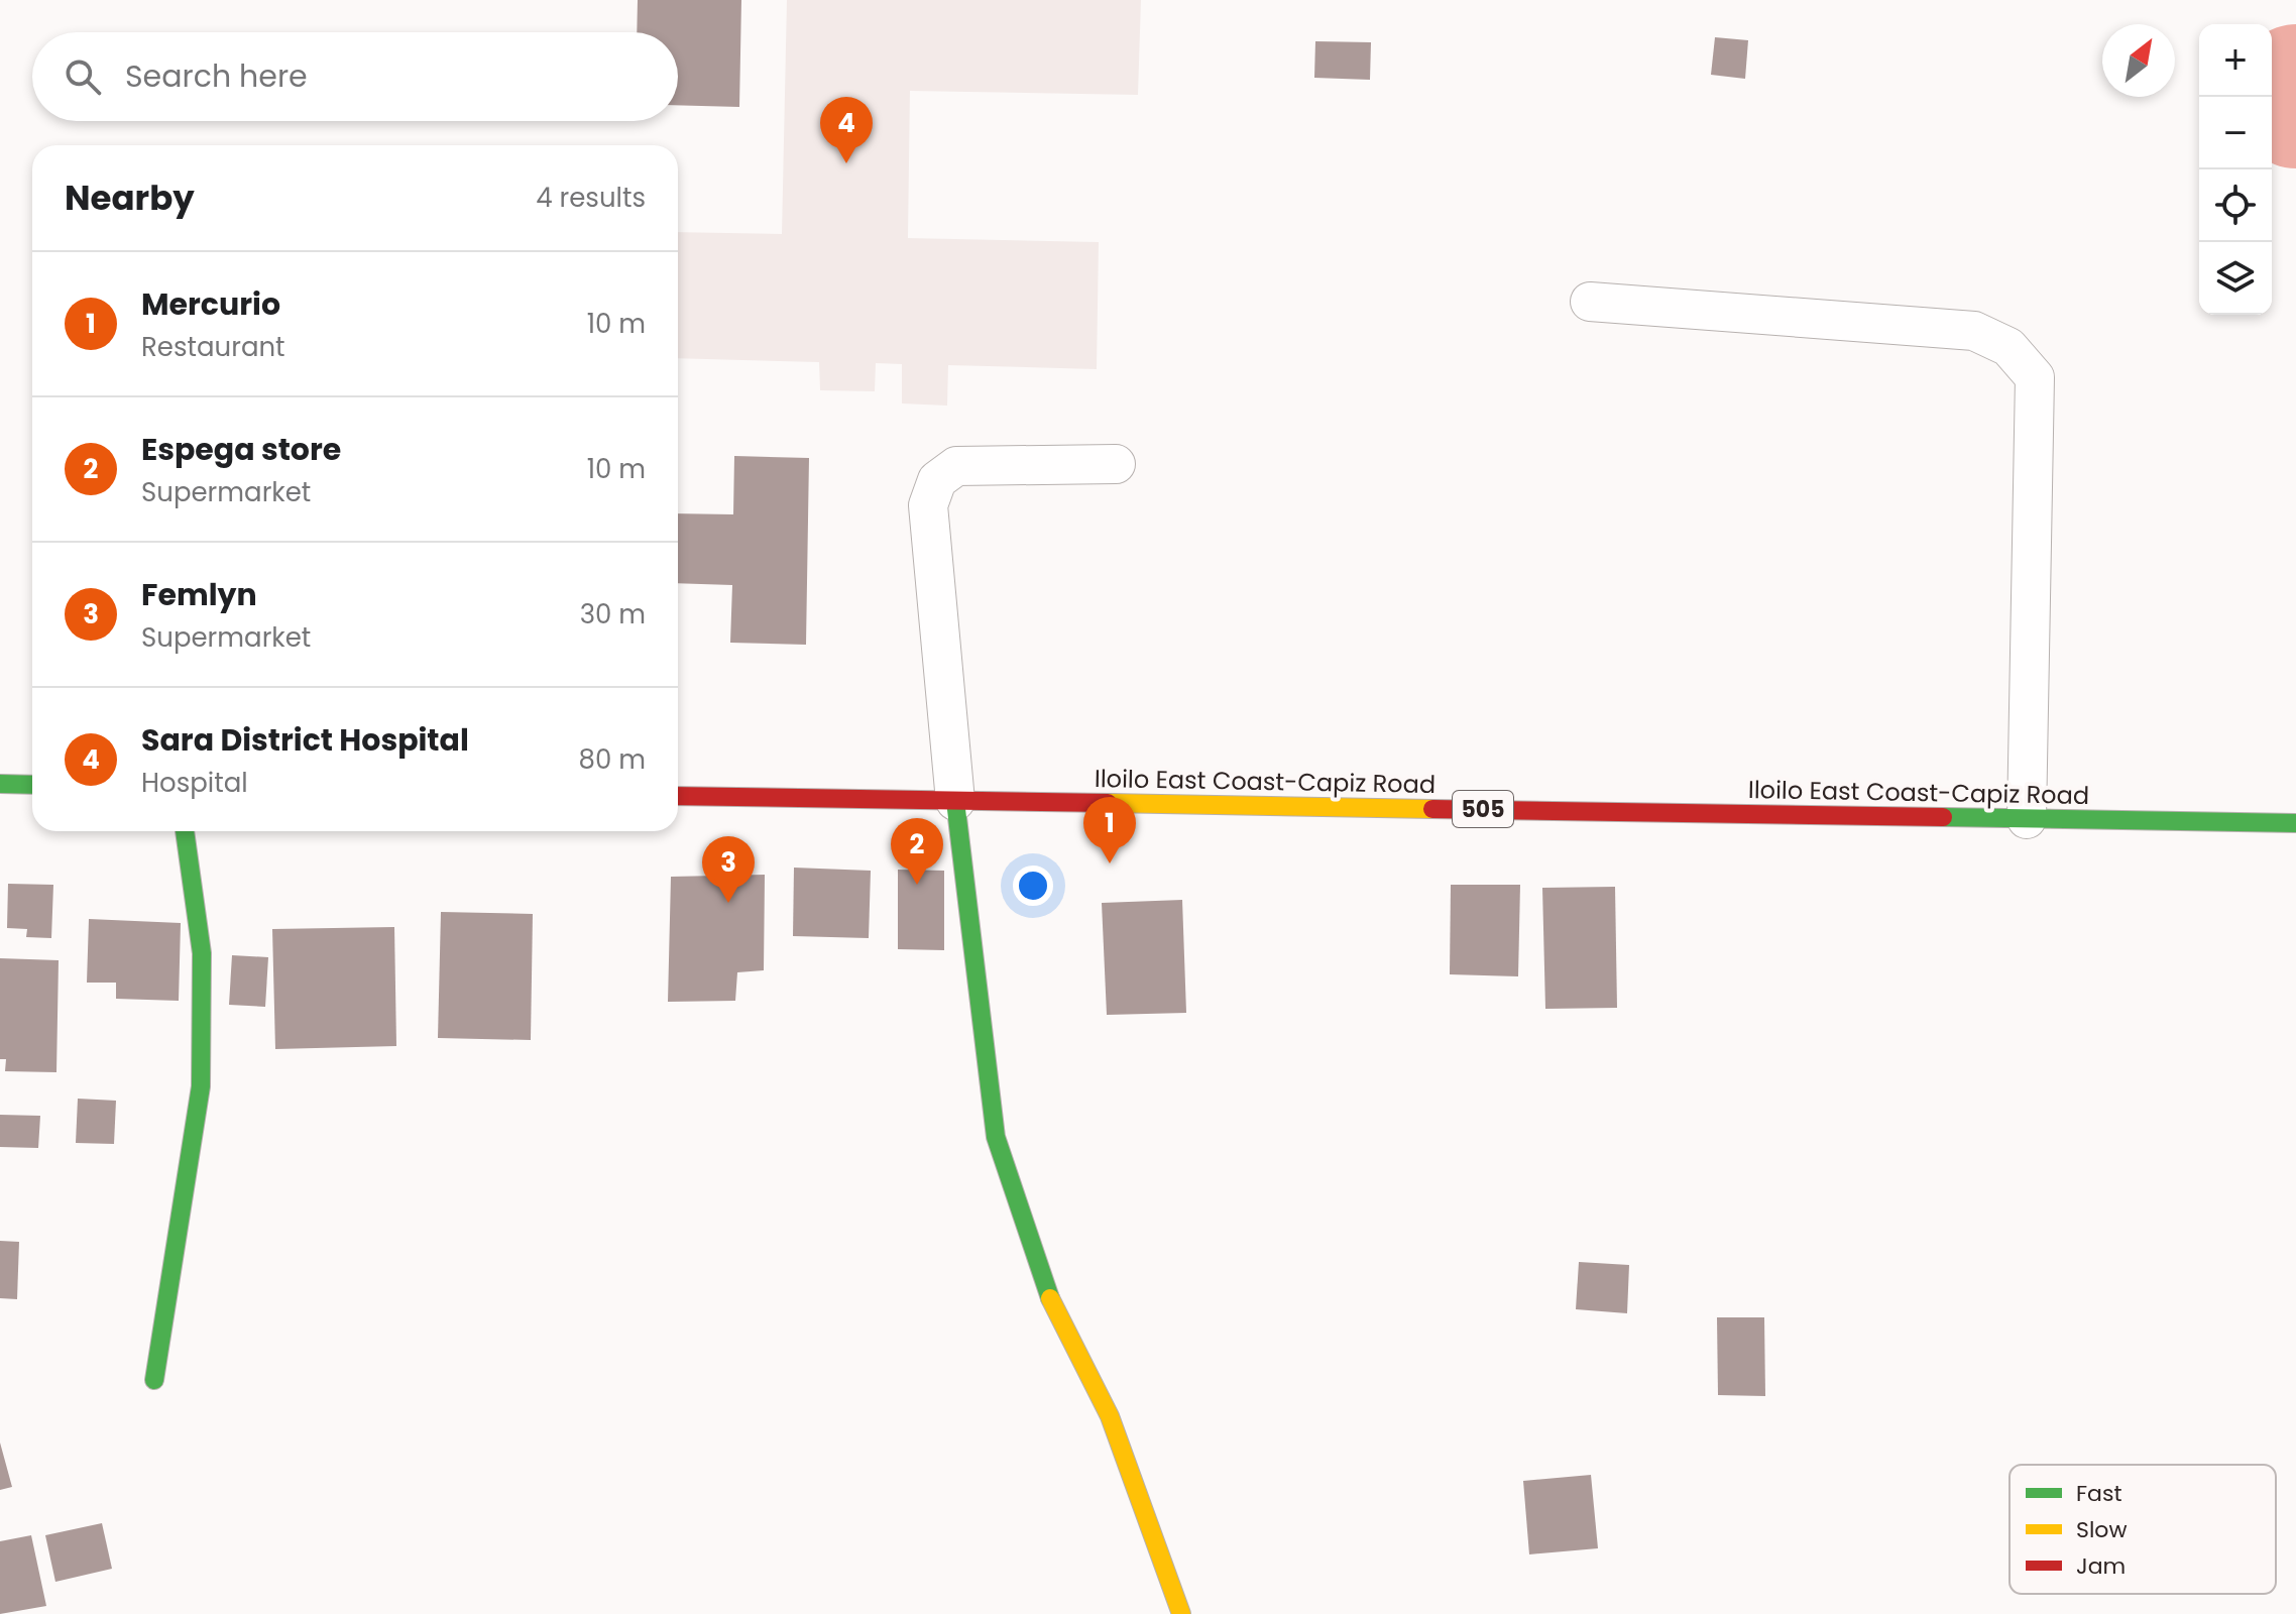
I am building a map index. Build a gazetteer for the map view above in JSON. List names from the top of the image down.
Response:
{
  "streets": {
    "main road": ["Iloilo East Coast-Capiz Road", "505"]
  },
  "legend": ["Fast", "Slow", "Jam"],
  "north": "top right",
  "page": {
    "map_buttons": ["+", "−"],
    "search": "Search here",
    "pins": [
      "4",
      "1",
      "2",
      "3"
    ],
    "heading": ["Nearby", "4 results"],
    "list": [
      {
        "mark": "1",
        "name": "Mercurio",
        "note": "Restaurant",
        "value": "10 m"
      },
      {
        "mark": "2",
        "name": "Espega store",
        "note": "Supermarket",
        "value": "10 m"
      },
      {
        "mark": "3",
        "name": "Femlyn",
        "note": "Supermarket",
        "value": "30 m"
      },
      {
        "mark": "4",
        "name": "Sara District Hospital",
        "note": "Hospital",
        "value": "80 m"
      }
    ]
  }
}
